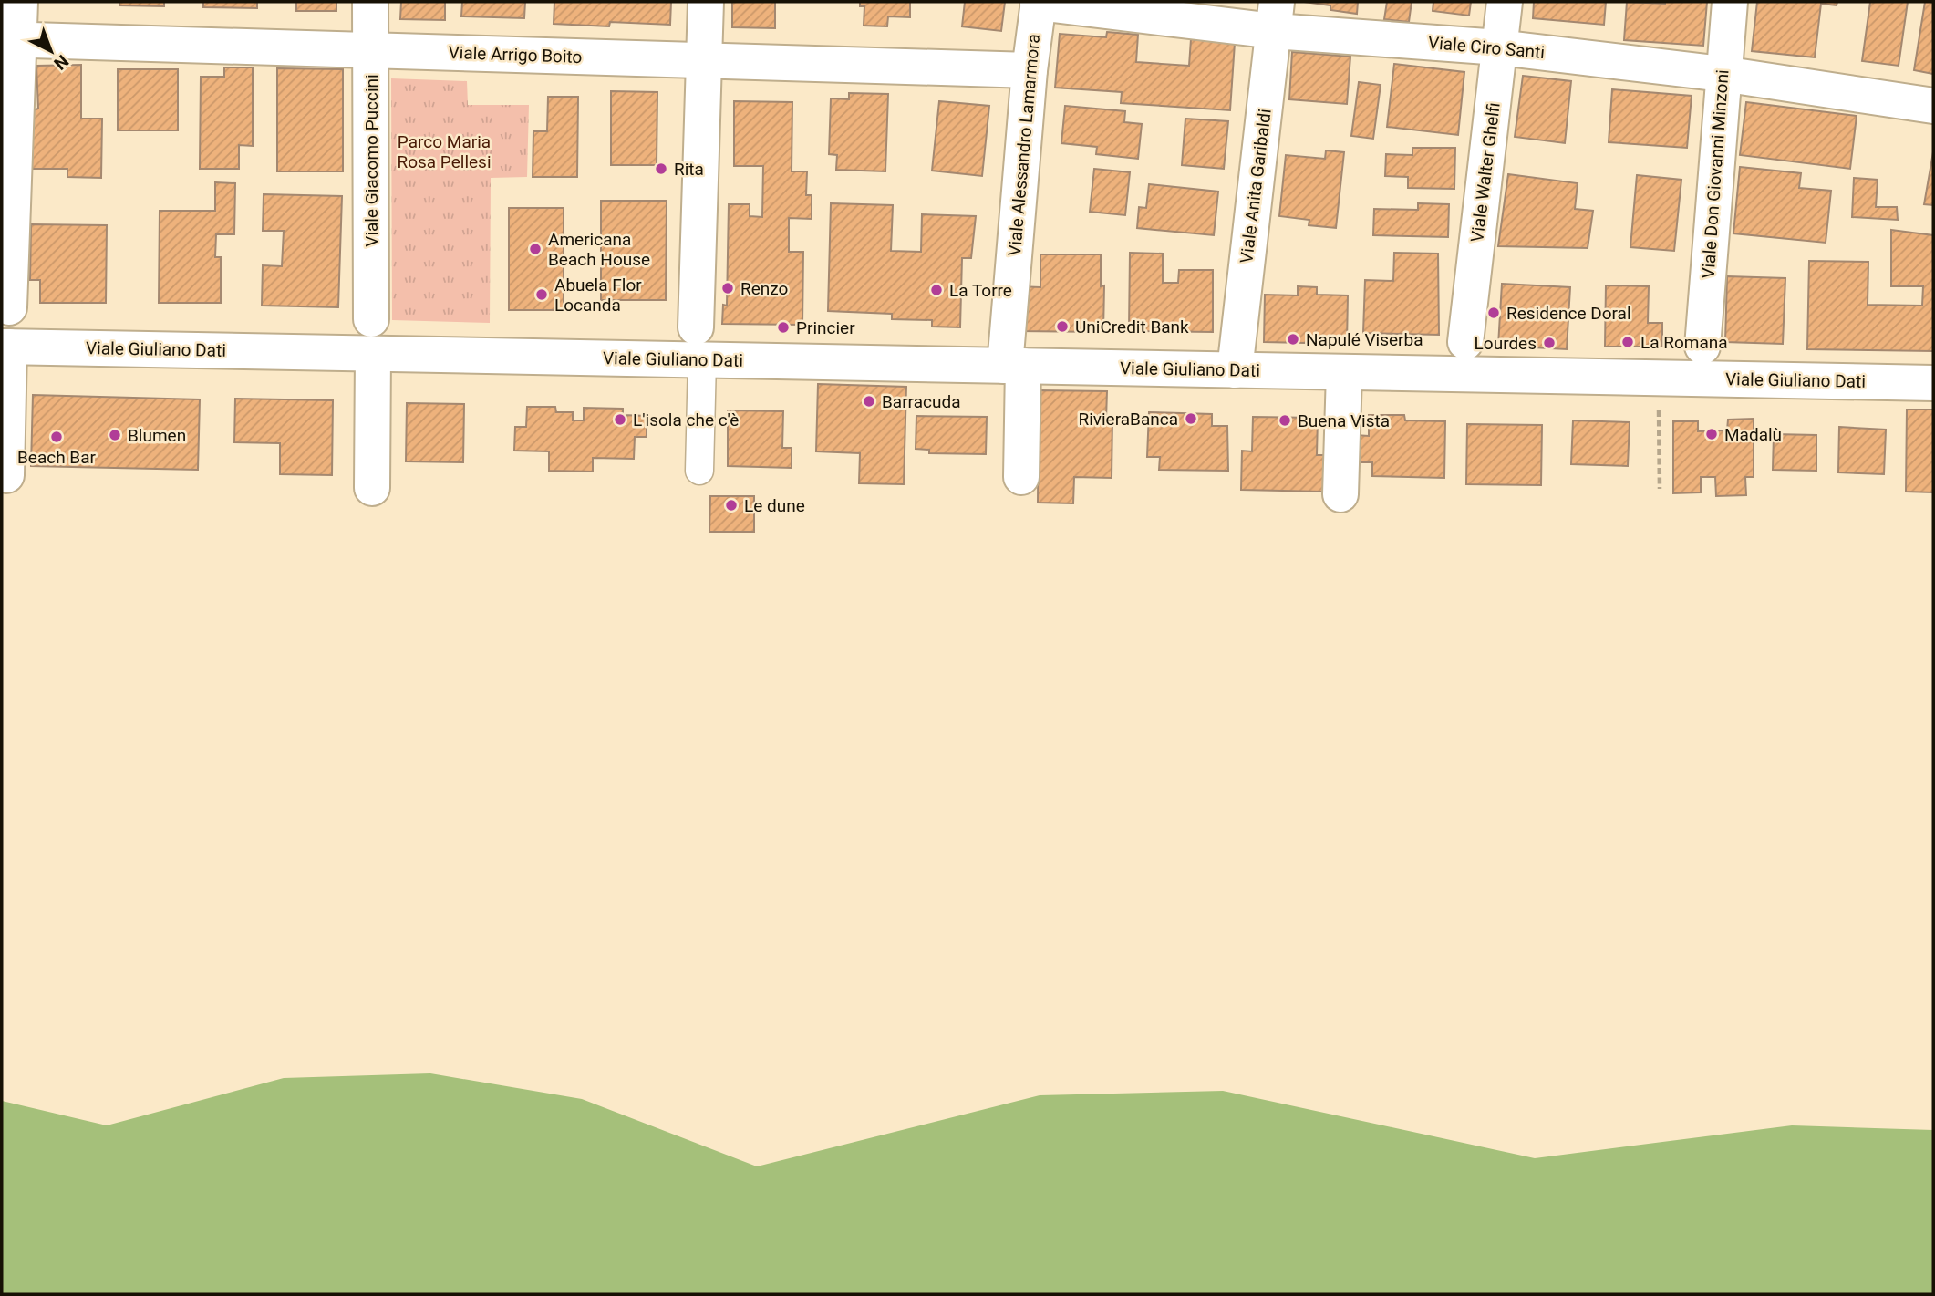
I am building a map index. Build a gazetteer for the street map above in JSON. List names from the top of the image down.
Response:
{
  "streets": {
    "street": [
      "Viale Ciro Santi",
      "Viale Arrigo Boito",
      "Viale Alessandro Lamarmora",
      "Viale Giacomo Puccini",
      "Viale Walter Ghelfi",
      "Viale Don Giovanni Minzoni",
      "Viale Anita Garibaldi",
      "Viale Giuliano Dati"
    ]
  },
  "crossings": [
    ["Viale Ciro Santi", "Viale Alessandro Lamarmora"],
    ["Viale Ciro Santi", "Viale Walter Ghelfi"],
    ["Viale Ciro Santi", "Viale Don Giovanni Minzoni"],
    ["Viale Ciro Santi", "Viale Anita Garibaldi"],
    ["Viale Arrigo Boito", "Viale Alessandro Lamarmora"],
    ["Viale Arrigo Boito", "Viale Giacomo Puccini"],
    ["Viale Alessandro Lamarmora", "Viale Giuliano Dati"],
    ["Viale Anita Garibaldi", "Viale Giuliano Dati"]
  ],
  "parks": ["Parco Maria Rosa Pellesi"],
  "places": [
    "Rita",
    "Americana Beach House",
    "Renzo",
    "La Torre",
    "Abuela Flor Locanda",
    "Residence Doral",
    "UniCredit Bank",
    "Princier",
    "Napulé Viserba",
    "La Romana",
    "Lourdes",
    "Barracuda",
    "RivieraBanca",
    "L'isola che c'è",
    "Buena Vista",
    "Madalù",
    "Blumen",
    "Beach Bar",
    "Le dune"
  ],
  "north": "bottom right"
}
